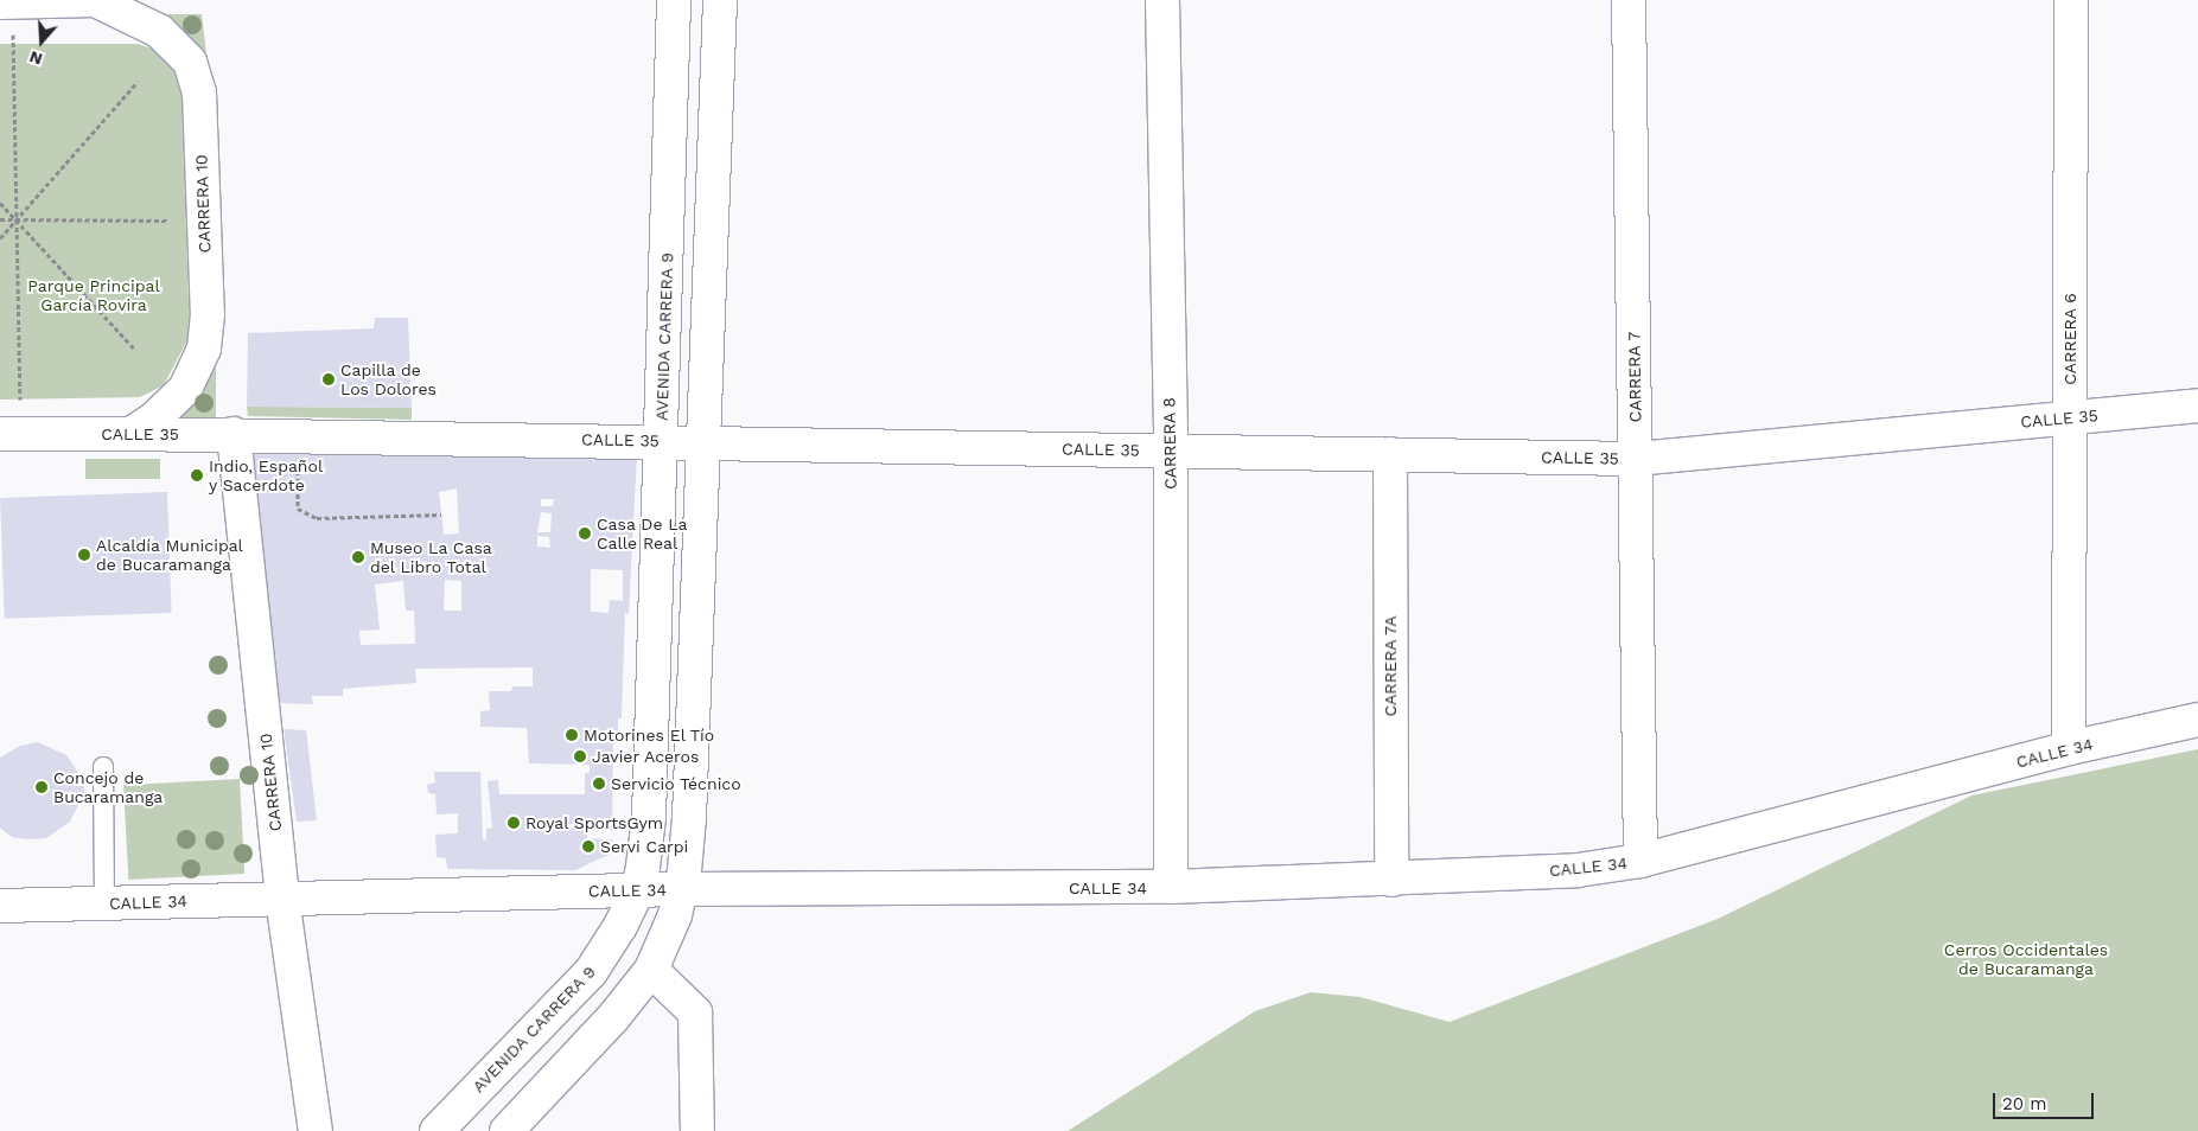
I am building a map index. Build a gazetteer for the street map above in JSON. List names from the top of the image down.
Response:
{
  "streets": {
    "street": [
      "CARRERA 10",
      "AVENIDA CARRERA 9",
      "CARRERA 6",
      "CARRERA 7",
      "CALLE 35",
      "CARRERA 8",
      "CARRERA 7A",
      "CALLE 34"
    ]
  },
  "crossings": [
    ["CARRERA 10", "CALLE 35"],
    ["CARRERA 10", "CALLE 34"],
    ["AVENIDA CARRERA 9", "CALLE 35"],
    ["AVENIDA CARRERA 9", "CALLE 34"],
    ["CARRERA 6", "CALLE 35"],
    ["CARRERA 6", "CALLE 34"],
    ["CARRERA 7", "CALLE 35"],
    ["CARRERA 7", "CALLE 34"],
    ["CALLE 35", "CARRERA 8"],
    ["CALLE 35", "CARRERA 7A"],
    ["CARRERA 8", "CALLE 34"],
    ["CARRERA 7A", "CALLE 34"]
  ],
  "parks": ["Parque Principal García Rovira", "Cerros Occidentales de Bucaramanga"],
  "places": [
    "Capilla de Los Dolores",
    "Indio, Español y Sacerdote",
    "Casa De La Calle Real",
    "Alcaldía Municipal de Bucaramanga",
    "Museo La Casa del Libro Total",
    "Motorines El Tío",
    "Javier Aceros",
    "Servicio Técnico",
    "Concejo de Bucaramanga",
    "Royal SportsGym",
    "Servi Carpi"
  ],
  "scale_bar": "20 m",
  "north": "bottom"
}
